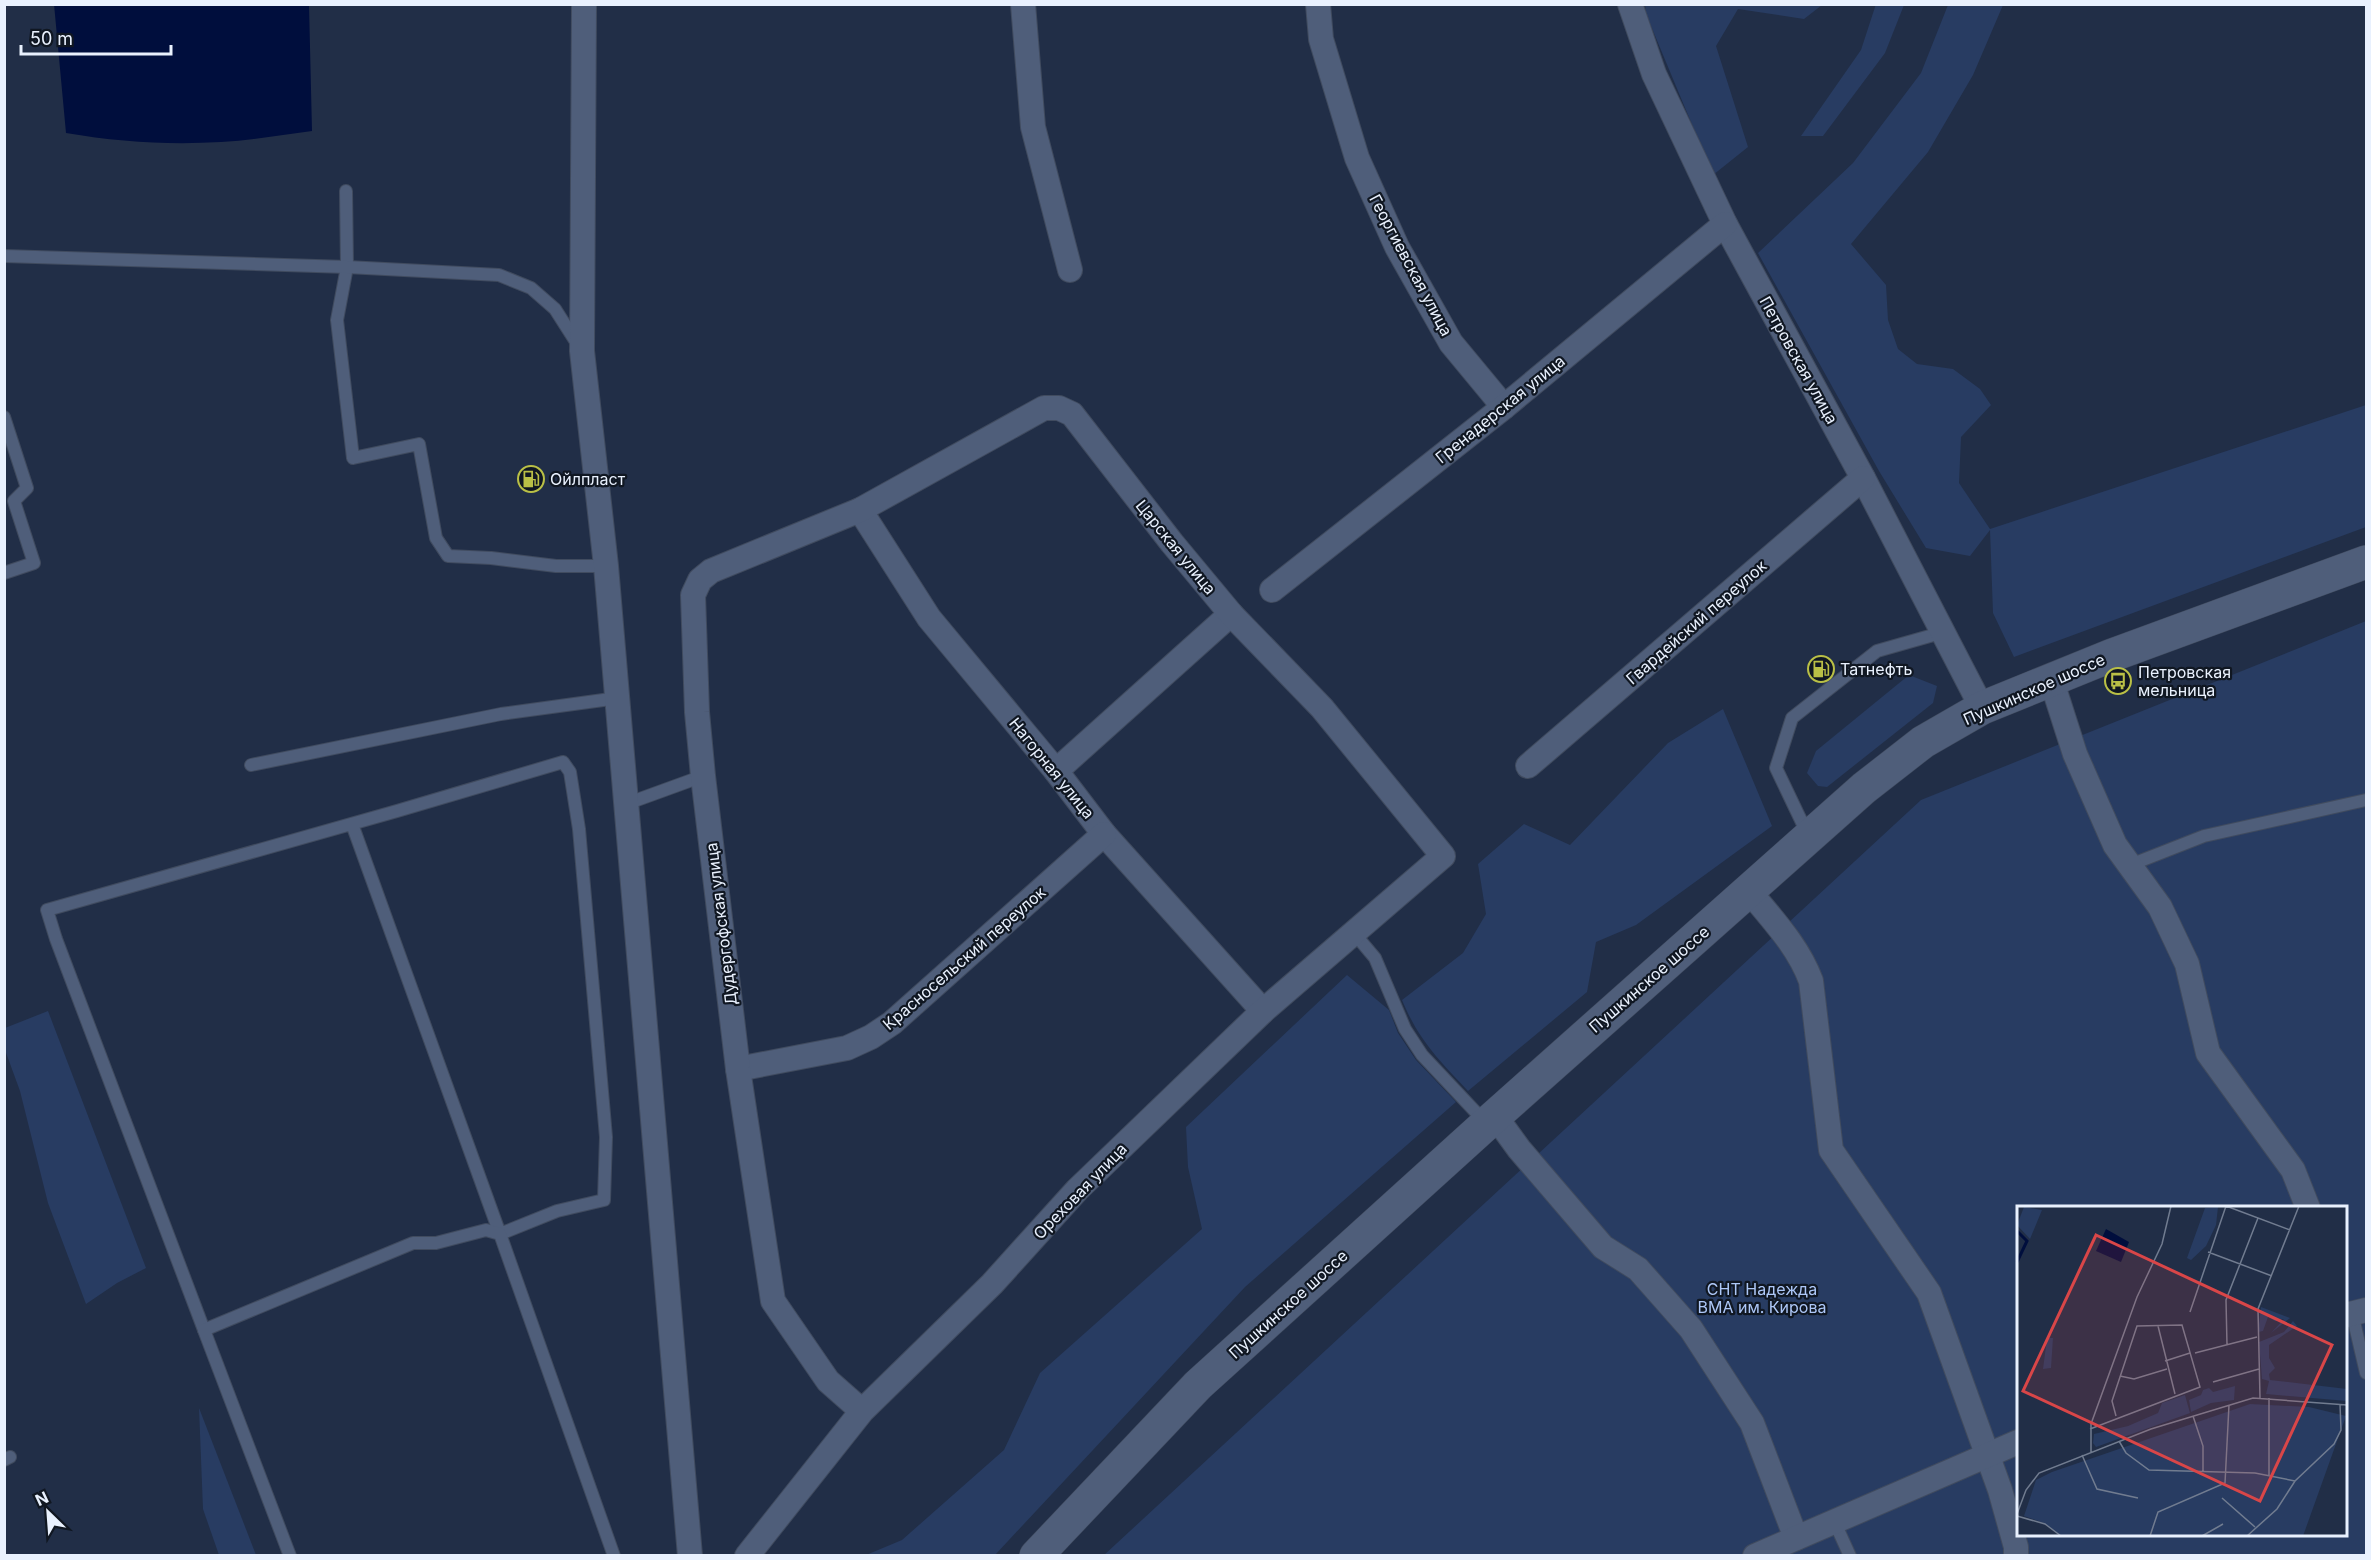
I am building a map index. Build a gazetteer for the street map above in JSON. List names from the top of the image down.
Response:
{
  "streets": {
    "main road": ["Пушкинское шоссе"],
    "street": [
      "Георгиевская улица",
      "Петровская улица",
      "Гренадерская улица",
      "Царская улица",
      "Гвардейский переулок",
      "Нагорная улица",
      "Дудергофская улица",
      "Красносельский переулок",
      "Ореховая улица"
    ]
  },
  "crossings": [
    ["Георгиевская улица", "Гренадерская улица"],
    ["Петровская улица", "Гренадерская улица"],
    ["Петровская улица", "Гвардейский переулок"],
    ["Петровская улица", "Пушкинское шоссе"],
    ["Царская улица", "Нагорная улица"],
    ["Царская улица", "Дудергофская улица"],
    ["Царская улица", "Ореховая улица"],
    ["Нагорная улица", "Дудергофская улица"],
    ["Нагорная улица", "Красносельский переулок"],
    ["Нагорная улица", "Ореховая улица"],
    ["Дудергофская улица", "Красносельский переулок"],
    ["Дудергофская улица", "Ореховая улица"]
  ],
  "parks": ["СНТ Надежда ВМА им. Кирова"],
  "places": {
    "fuel station": ["Ойлпласт", "Татнефть"],
    "bus stop": ["Петровская мельница"]
  },
  "scale_bar": "50 m",
  "north": "top left"
}
